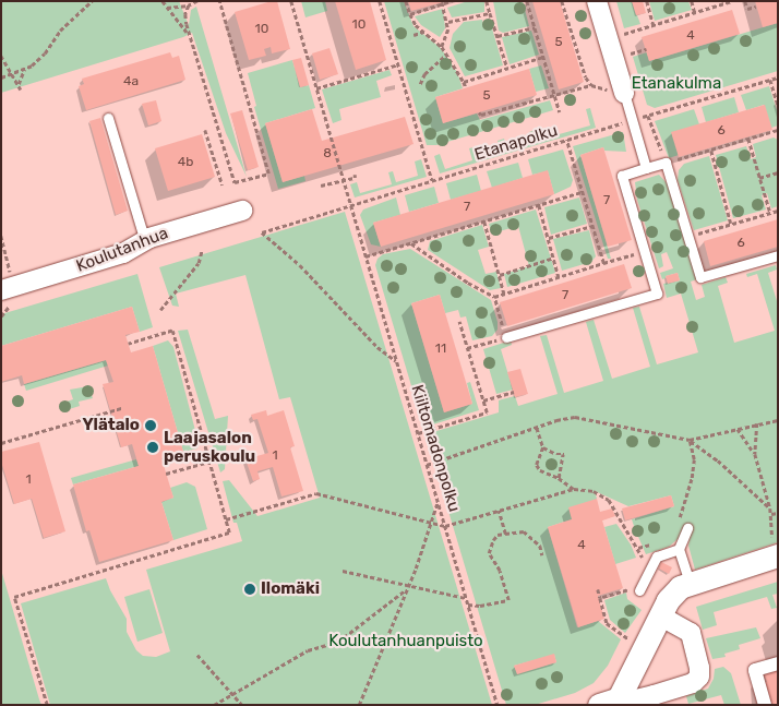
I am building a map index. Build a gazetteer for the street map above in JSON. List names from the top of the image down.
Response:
{
  "streets": {
    "street": ["Koulutanhua"],
    "path": ["Etanapolku", "Kiiltomadonpolku"]
  },
  "crossings": [
    ["Etanapolku", "Kiiltomadonpolku"]
  ],
  "parks": ["Etanakulma", "Koulutanhuanpuisto"],
  "places": ["Ylätalo", "Laajasalon peruskoulu", "Ilomäki"],
  "house_numbers": [
    "10",
    "10",
    "4",
    "5",
    "4a",
    "5",
    "6",
    "8",
    "4b",
    "7",
    "7",
    "6",
    "7",
    "11",
    "1",
    "1",
    "4"
  ]
}
